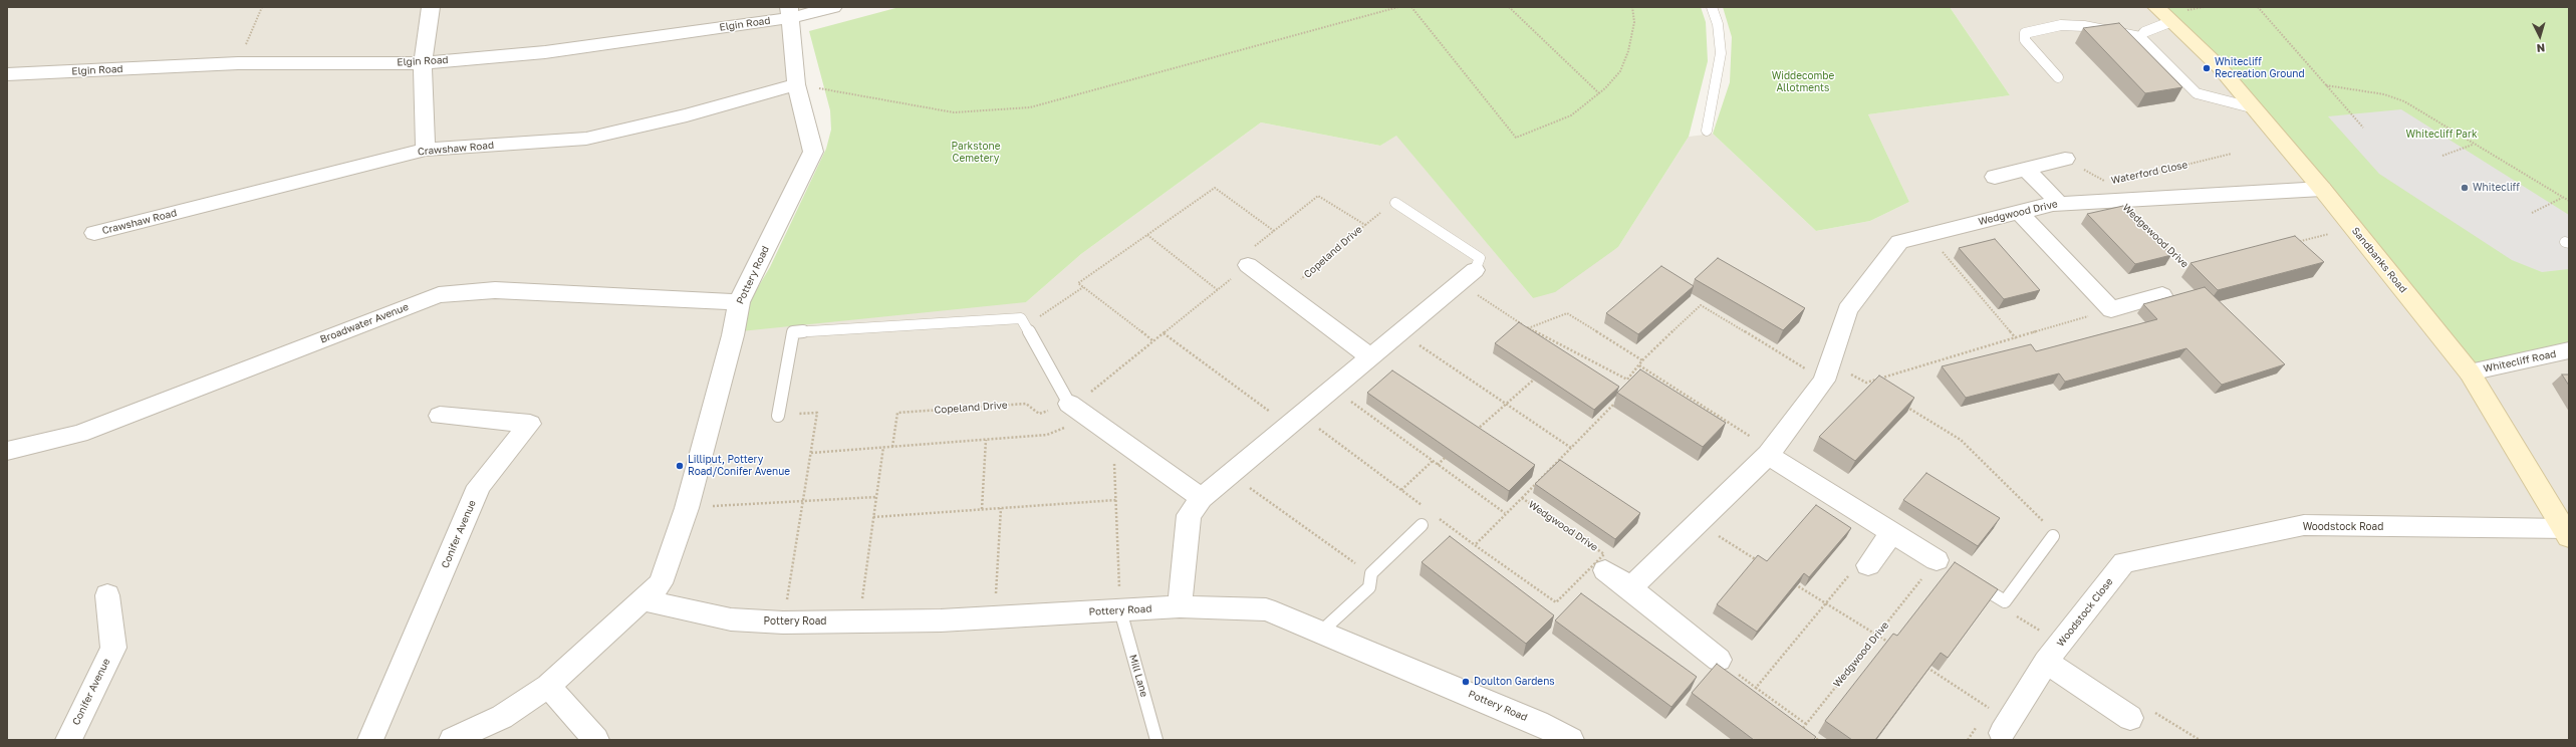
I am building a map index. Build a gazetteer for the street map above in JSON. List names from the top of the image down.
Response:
{
  "streets": {
    "main road": ["Sandbanks Road"],
    "street": [
      "Elgin Road",
      "Crawshaw Road",
      "Wedgwood Drive",
      "Pottery Road",
      "Broadwater Avenue",
      "Whitecliff Road",
      "Woodstock Road",
      "Conifer Avenue",
      "Woodstock Close"
    ],
    "lane": ["Mill Lane"],
    "path": ["Waterford Close", "Wedgewood Drive", "Copeland Drive"]
  },
  "crossings": [
    ["Elgin Road", "Pottery Road"],
    ["Crawshaw Road", "Pottery Road"],
    ["Waterford Close", "Wedgwood Drive"],
    ["Waterford Close", "Wedgewood Drive"],
    ["Wedgwood Drive", "Wedgewood Drive"],
    ["Wedgwood Drive", "Sandbanks Road"],
    ["Sandbanks Road", "Whitecliff Road"],
    ["Sandbanks Road", "Woodstock Road"],
    ["Pottery Road", "Broadwater Avenue"],
    ["Pottery Road", "Mill Lane"],
    ["Woodstock Road", "Woodstock Close"]
  ],
  "parks": ["Widdecombe Allotments", "Whitecliff Park", "Parkstone Cemetery"],
  "places": [
    "Whitecliff Recreation Ground",
    "Whitecliff",
    "Lilliput, Pottery Road/Conifer Avenue",
    "Doulton Gardens"
  ],
  "north": "bottom"
}
